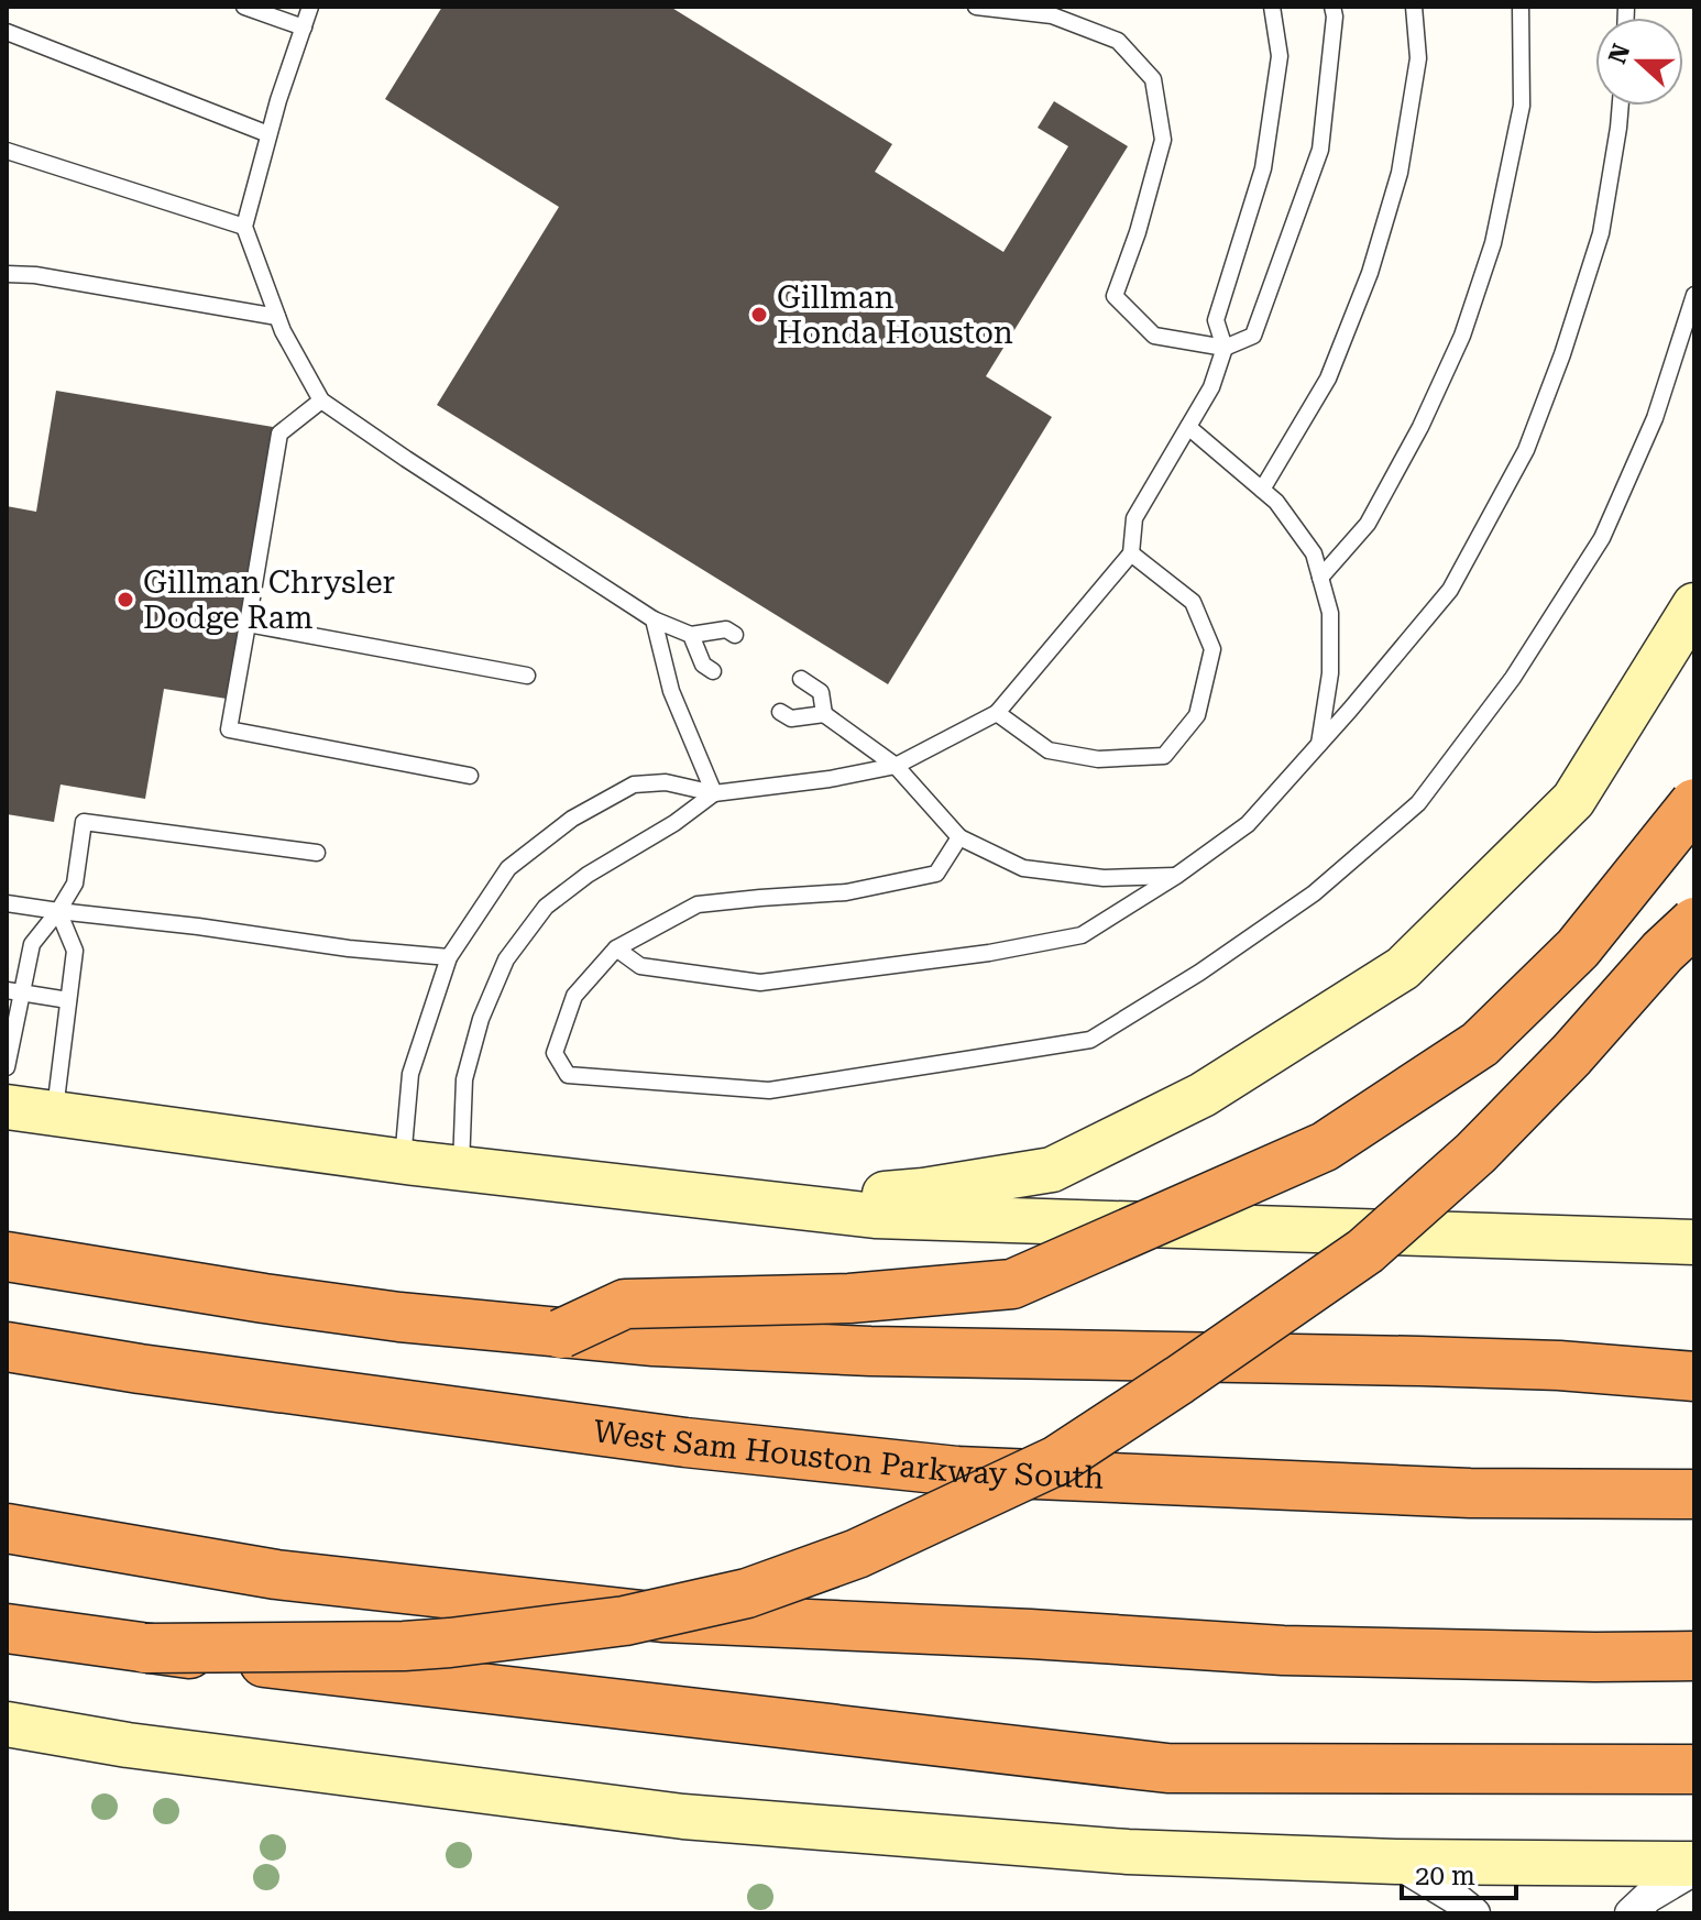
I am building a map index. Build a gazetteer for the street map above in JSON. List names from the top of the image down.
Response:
{
  "streets": {
    "highway": ["West Sam Houston Parkway South"]
  },
  "places": ["Gillman Honda Houston", "Gillman Chrysler Dodge Ram"],
  "scale_bar": "20 m",
  "north": "left"
}
